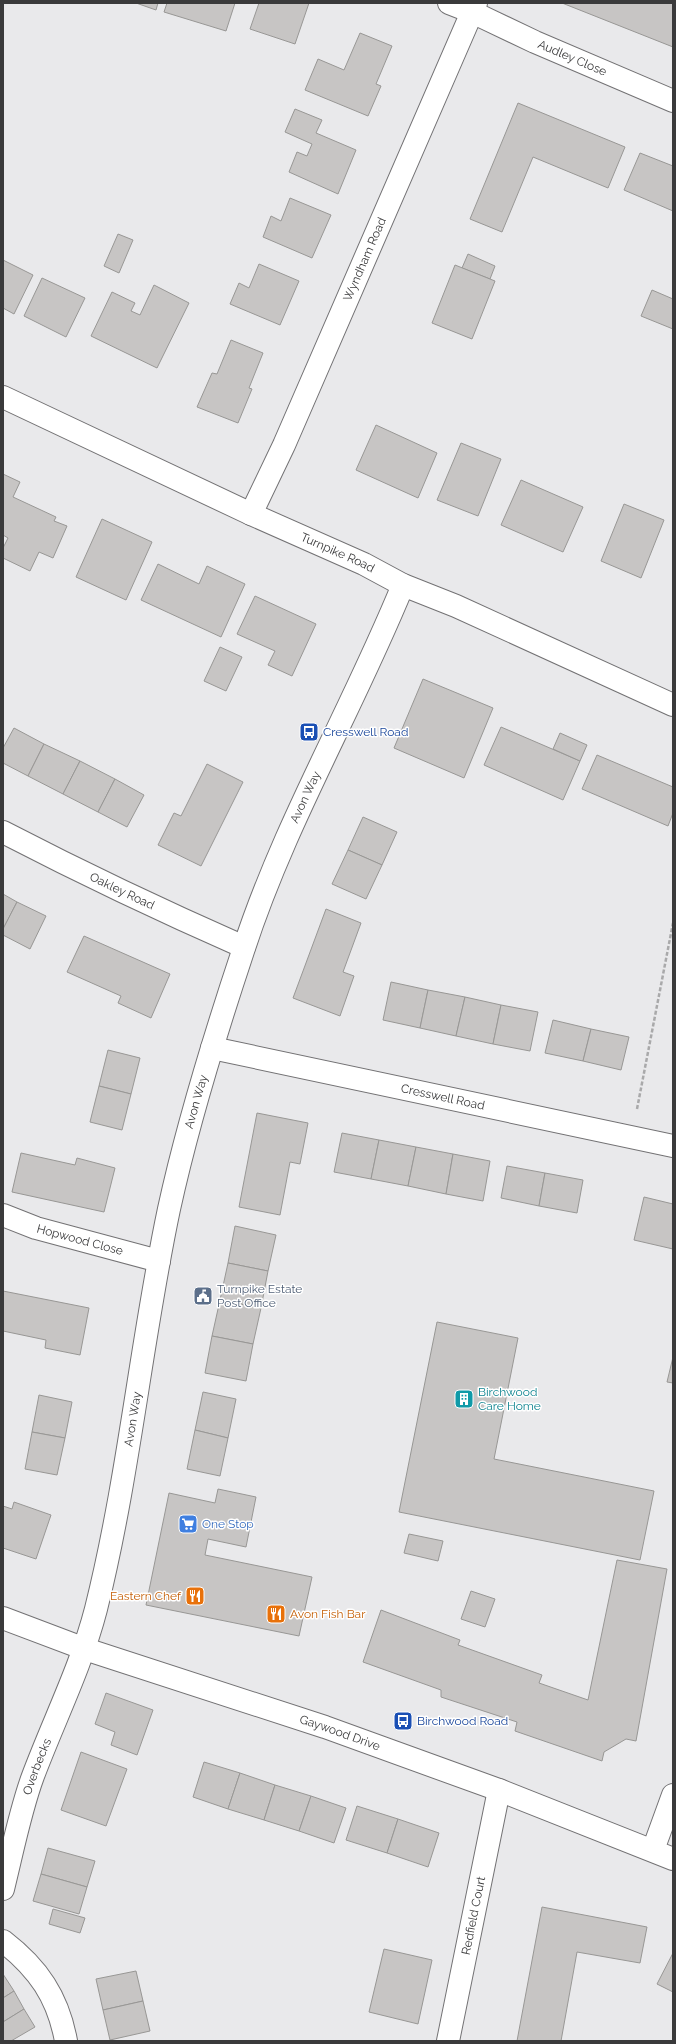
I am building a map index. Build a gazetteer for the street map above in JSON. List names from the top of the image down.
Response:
{
  "streets": {
    "street": [
      "Audley Close",
      "Wyndham Road",
      "Turnpike Road",
      "Avon Way",
      "Oakley Road",
      "Cresswell Road",
      "Hopwood Close",
      "Gaywood Drive",
      "Overbecks",
      "Redfield Court"
    ]
  },
  "crossings": [
    ["Audley Close", "Wyndham Road"],
    ["Wyndham Road", "Turnpike Road"],
    ["Turnpike Road", "Avon Way"],
    ["Avon Way", "Oakley Road"],
    ["Avon Way", "Cresswell Road"],
    ["Avon Way", "Hopwood Close"],
    ["Avon Way", "Gaywood Drive"],
    ["Avon Way", "Overbecks"],
    ["Gaywood Drive", "Overbecks"],
    ["Gaywood Drive", "Redfield Court"]
  ],
  "places": {
    "bus stop": ["Cresswell Road", "Birchwood Road"],
    "public building": ["Turnpike Estate Post Office"],
    "building": ["Birchwood Care Home"],
    "supermarket": ["One Stop"],
    "restaurant": ["Eastern Chef", "Avon Fish Bar"]
  }
}
